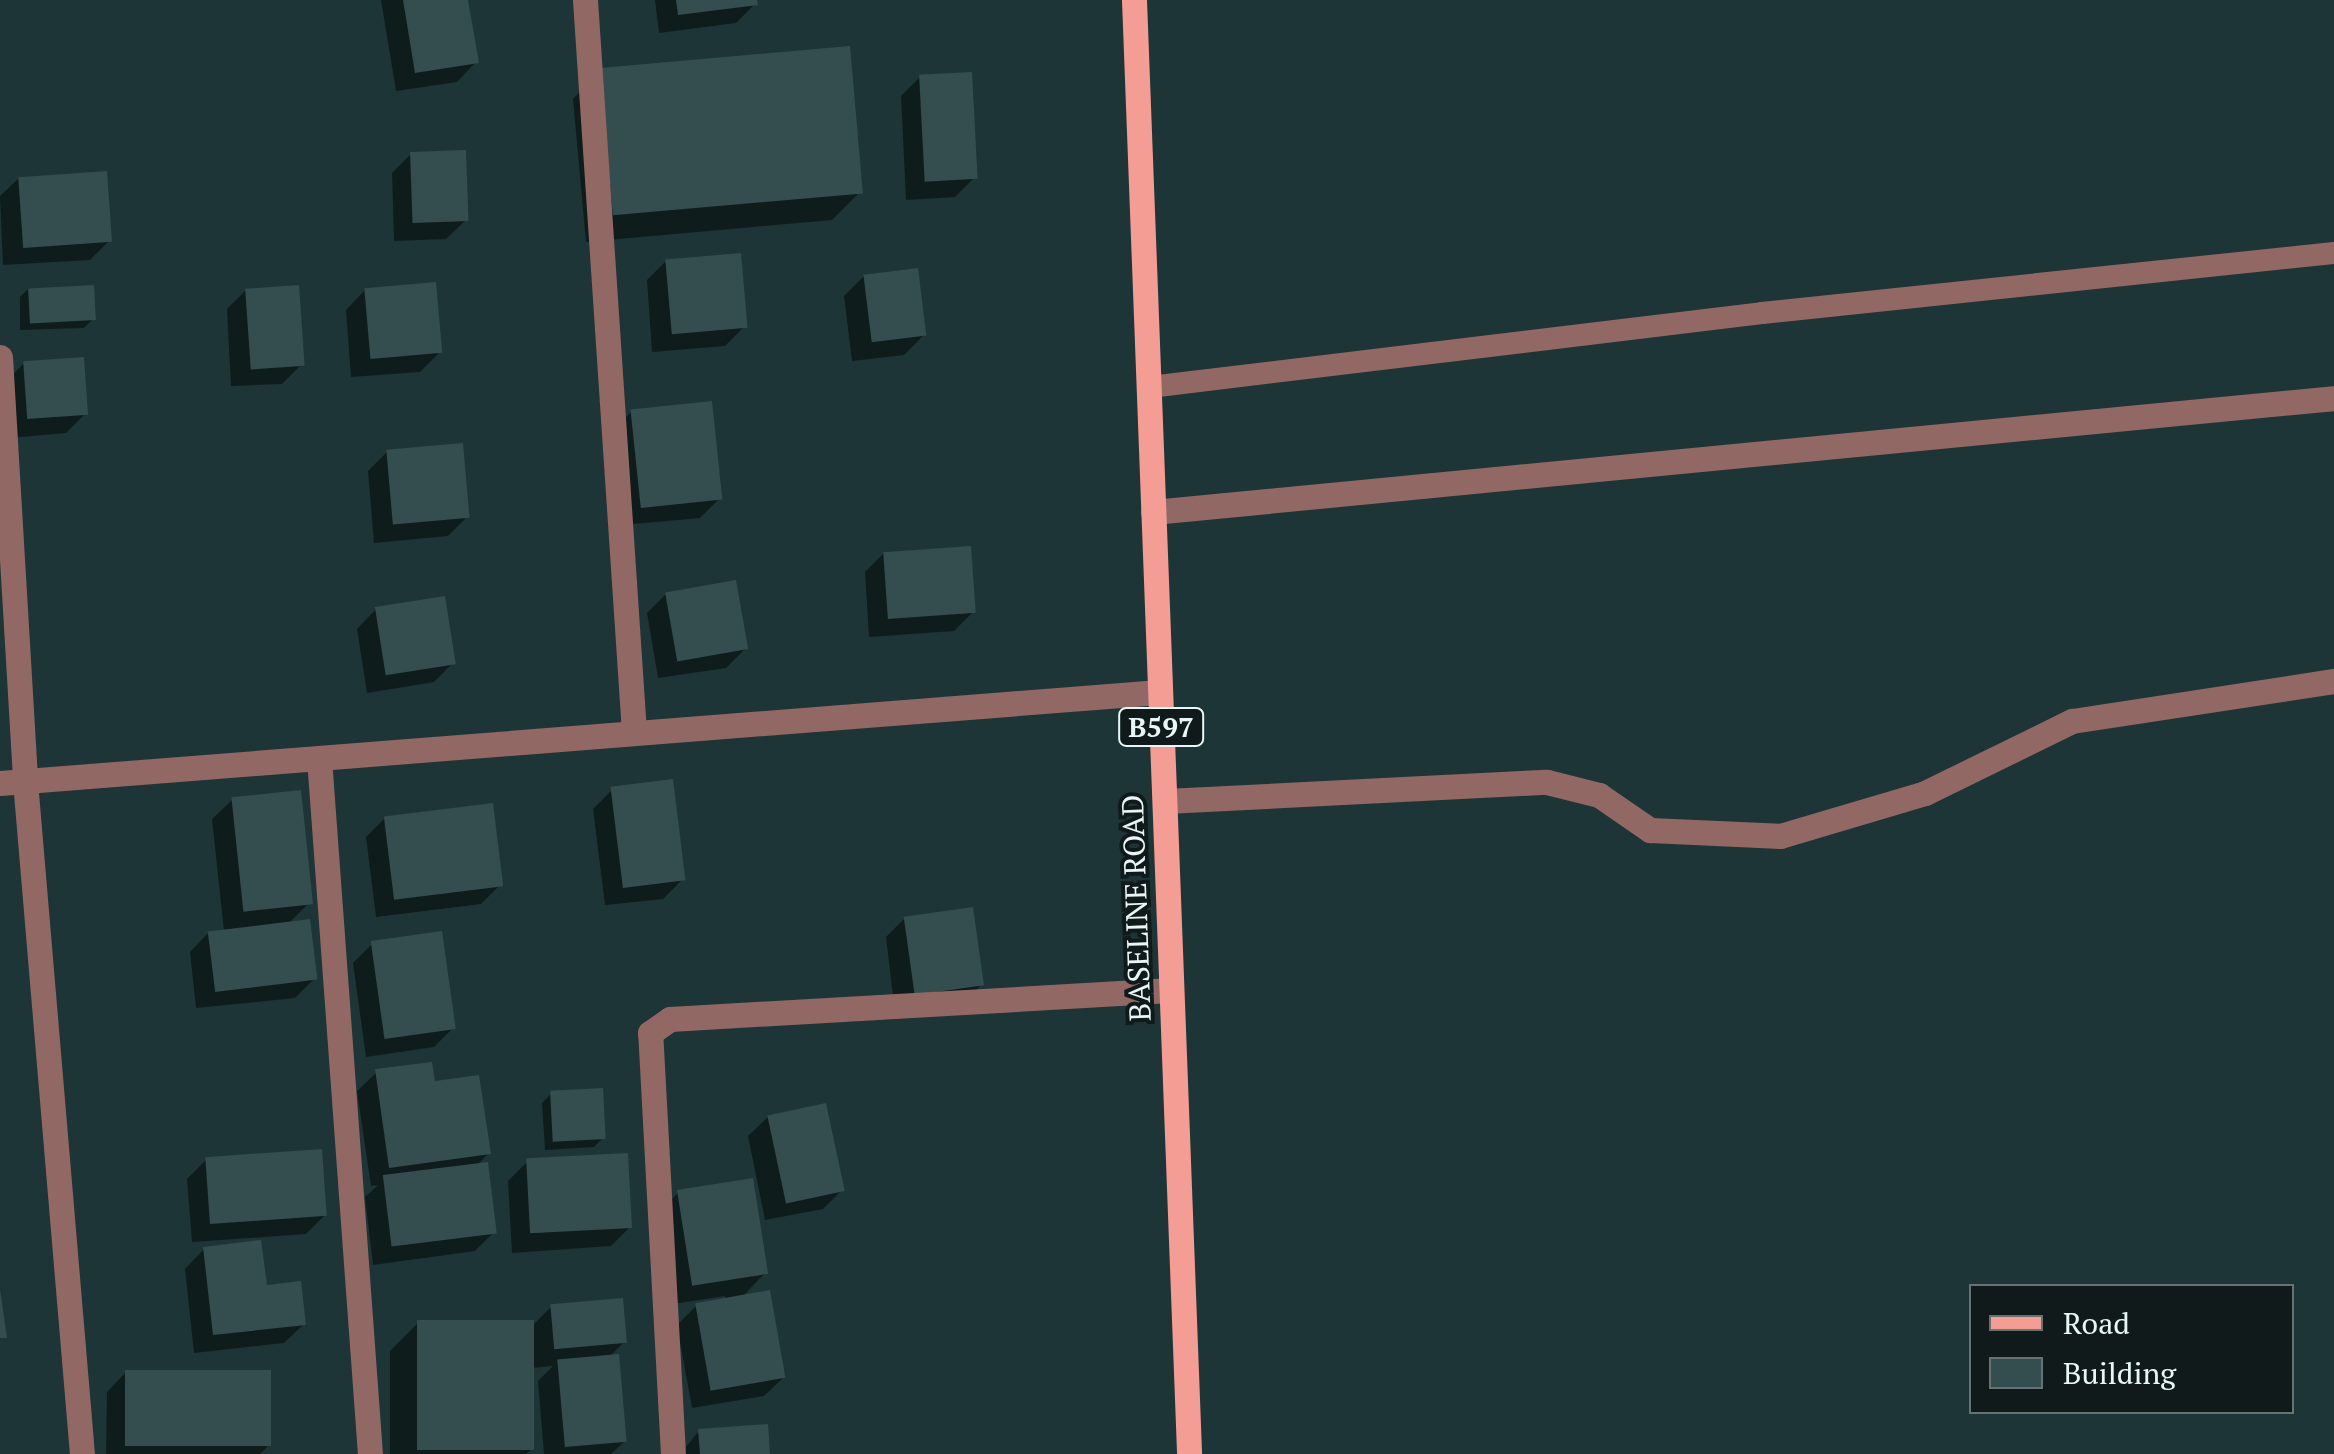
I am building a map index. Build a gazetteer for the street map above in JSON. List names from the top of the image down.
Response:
{
  "streets": {
    "main road": ["B597", "BASELINE ROAD"]
  },
  "legend": ["Road", "Building"]
}
